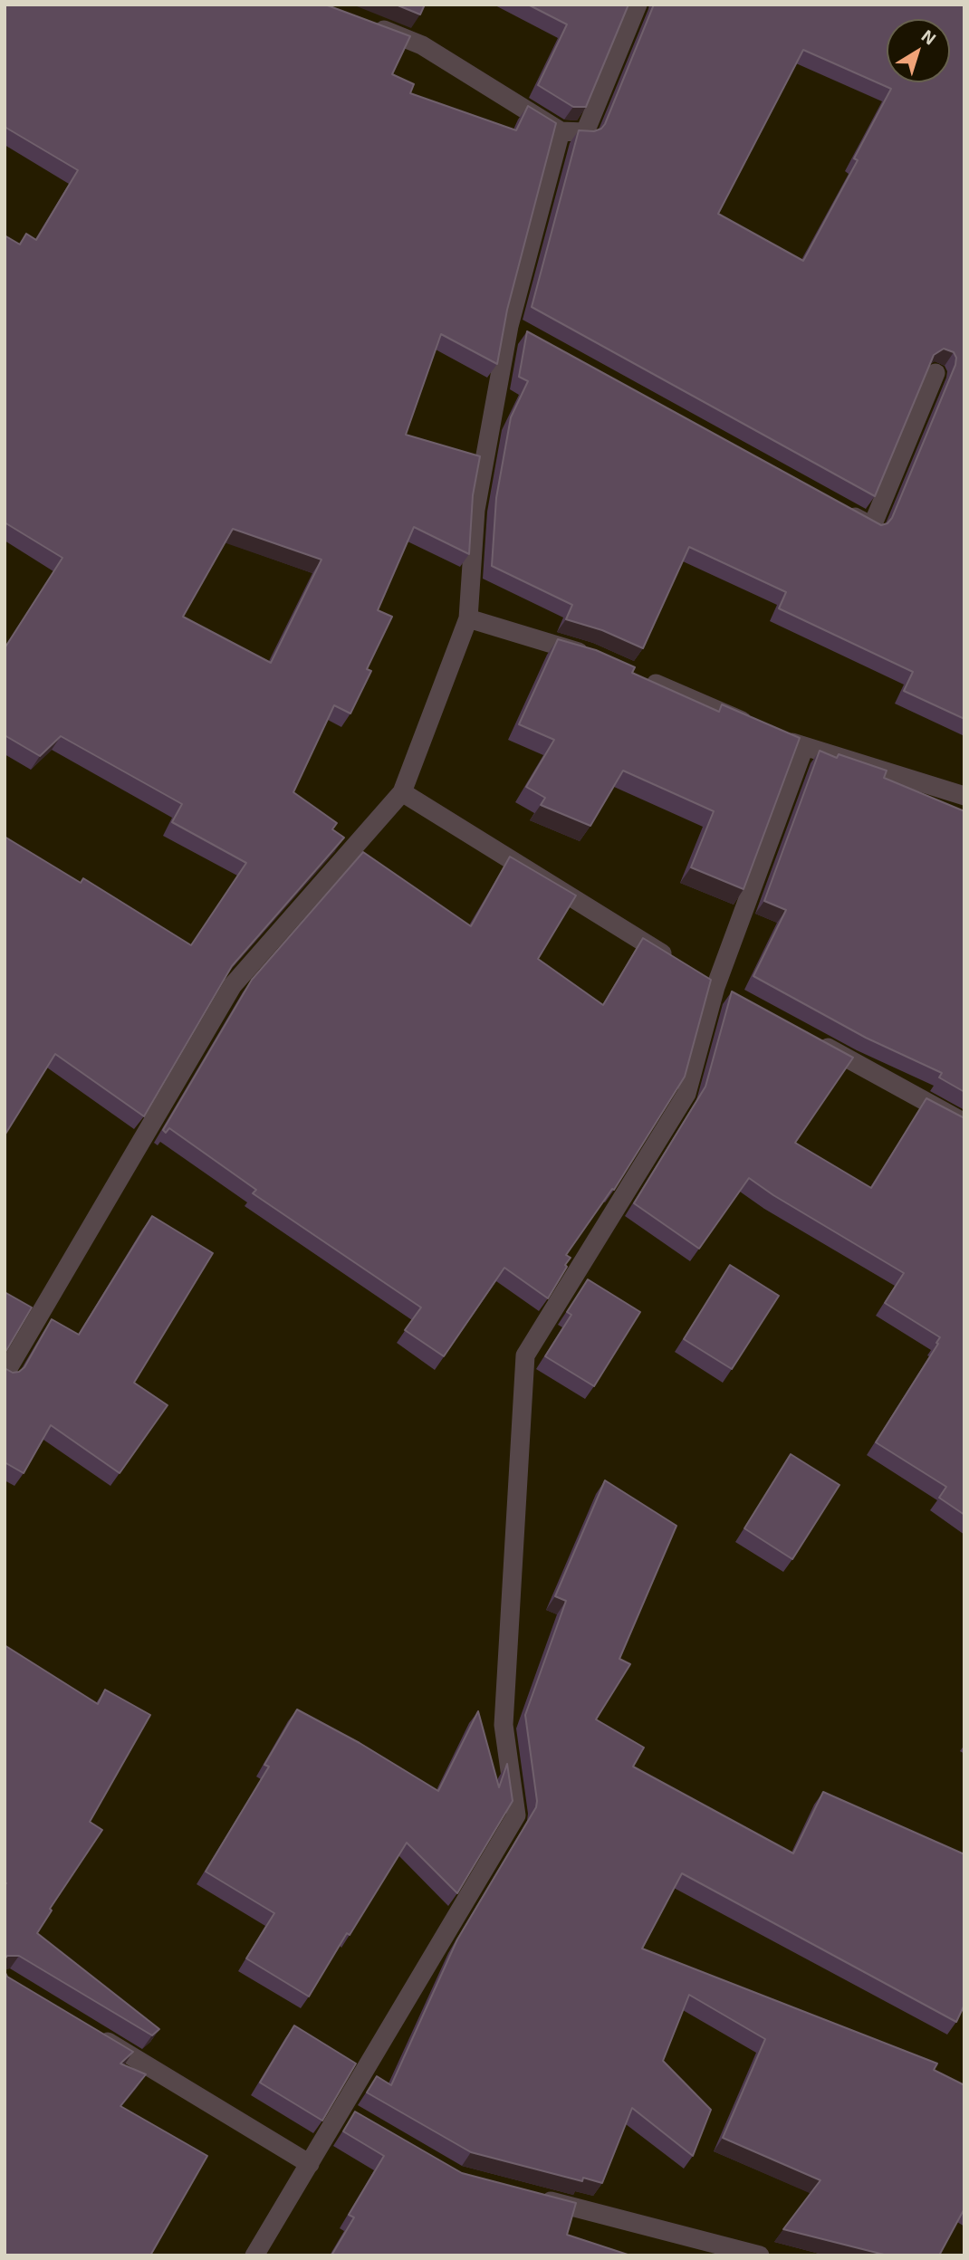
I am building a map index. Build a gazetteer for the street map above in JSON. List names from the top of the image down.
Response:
{
  "north": "top right"
}
